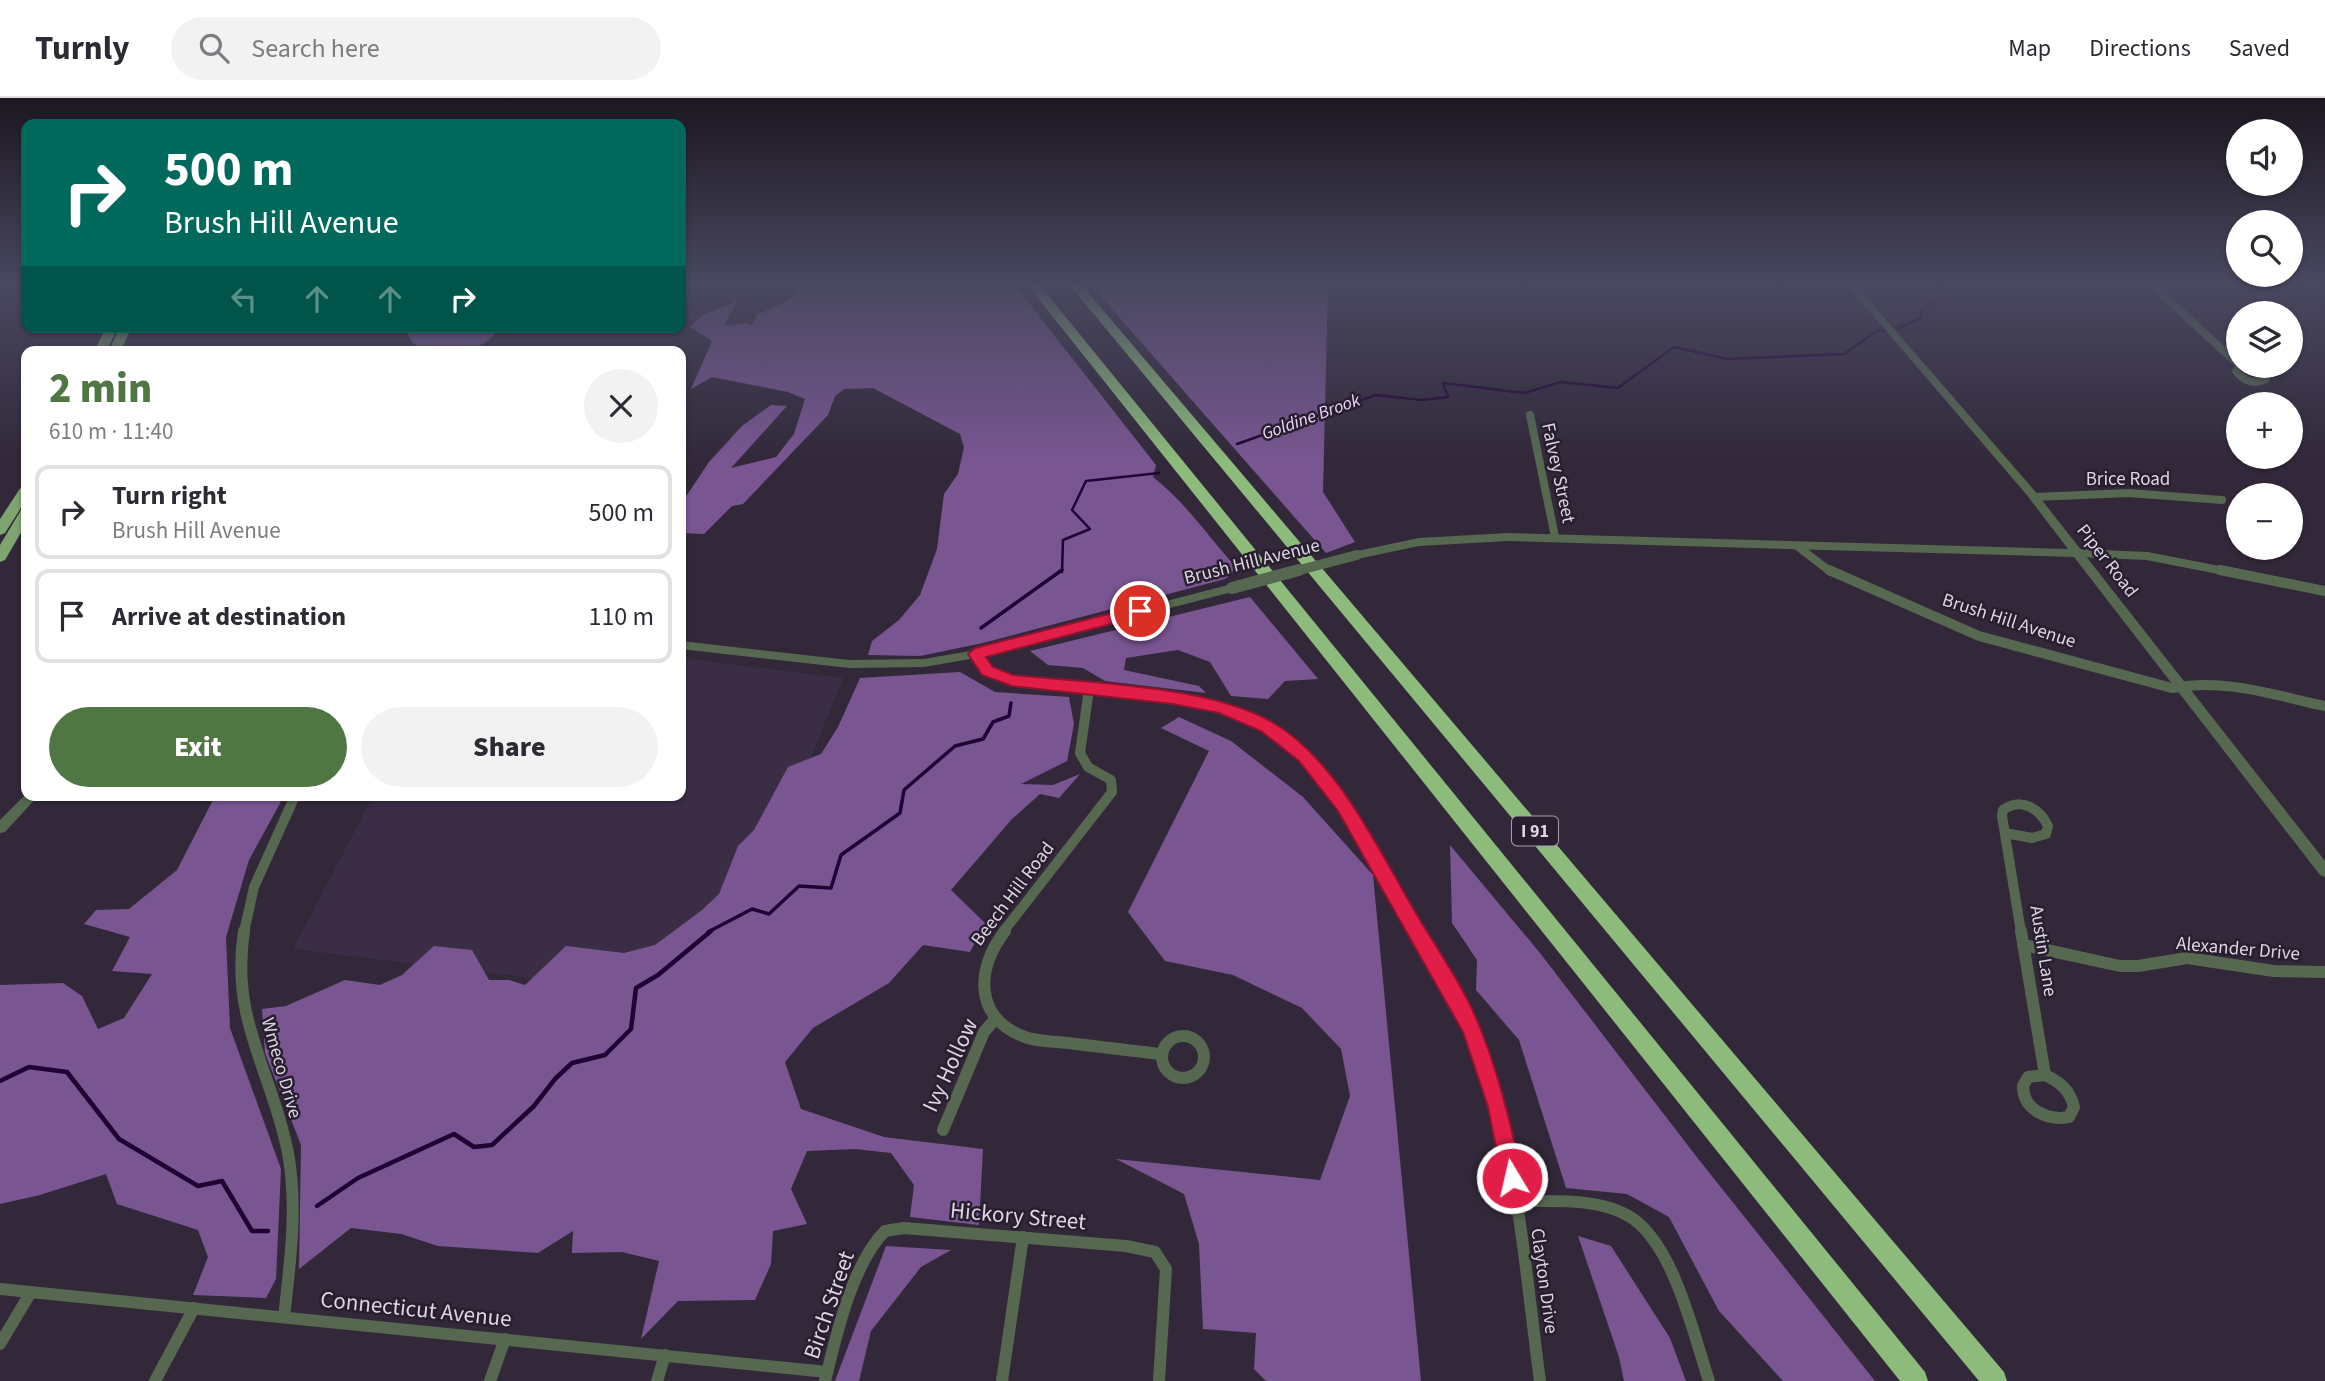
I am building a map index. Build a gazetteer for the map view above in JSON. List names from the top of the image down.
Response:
{
  "streets": {
    "highway": ["I 91"],
    "street": [
      "Falvey Street",
      "Brice Road",
      "Piper Road",
      "Brush Hill Avenue",
      "Beech Hill Road",
      "Alexander Drive",
      "Austin Lane",
      "Ivy Hollow",
      "Wmeco Drive",
      "Hickory Street",
      "Clayton Drive",
      "Birch Street",
      "Connecticut Avenue"
    ]
  },
  "crossings": [
    ["Falvey Street", "Brush Hill Avenue"],
    ["Brice Road", "Piper Road"],
    ["Piper Road", "Brush Hill Avenue"],
    ["Brush Hill Avenue", "Clayton Drive"],
    ["Beech Hill Road", "Ivy Hollow"],
    ["Beech Hill Road", "Clayton Drive"],
    ["Alexander Drive", "Austin Lane"],
    ["Wmeco Drive", "Connecticut Avenue"],
    ["Hickory Street", "Birch Street"],
    ["Birch Street", "Connecticut Avenue"]
  ],
  "water": ["Goldine Brook"],
  "page": {
    "header": "Turnly",
    "search": "Search here",
    "nav": ["Map", "Directions", "Saved"],
    "map_buttons": ["+", "−"],
    "turn": ["500 m", "Brush Hill Avenue"],
    "heading": ["2 min", "610 m · 11:40"],
    "list": [
      {
        "name": "Turn right",
        "note": "Brush Hill Avenue",
        "value": "500 m"
      },
      {
        "name": "Arrive at destination",
        "value": "110 m"
      }
    ],
    "buttons": ["Exit", "Share"]
  }
}
